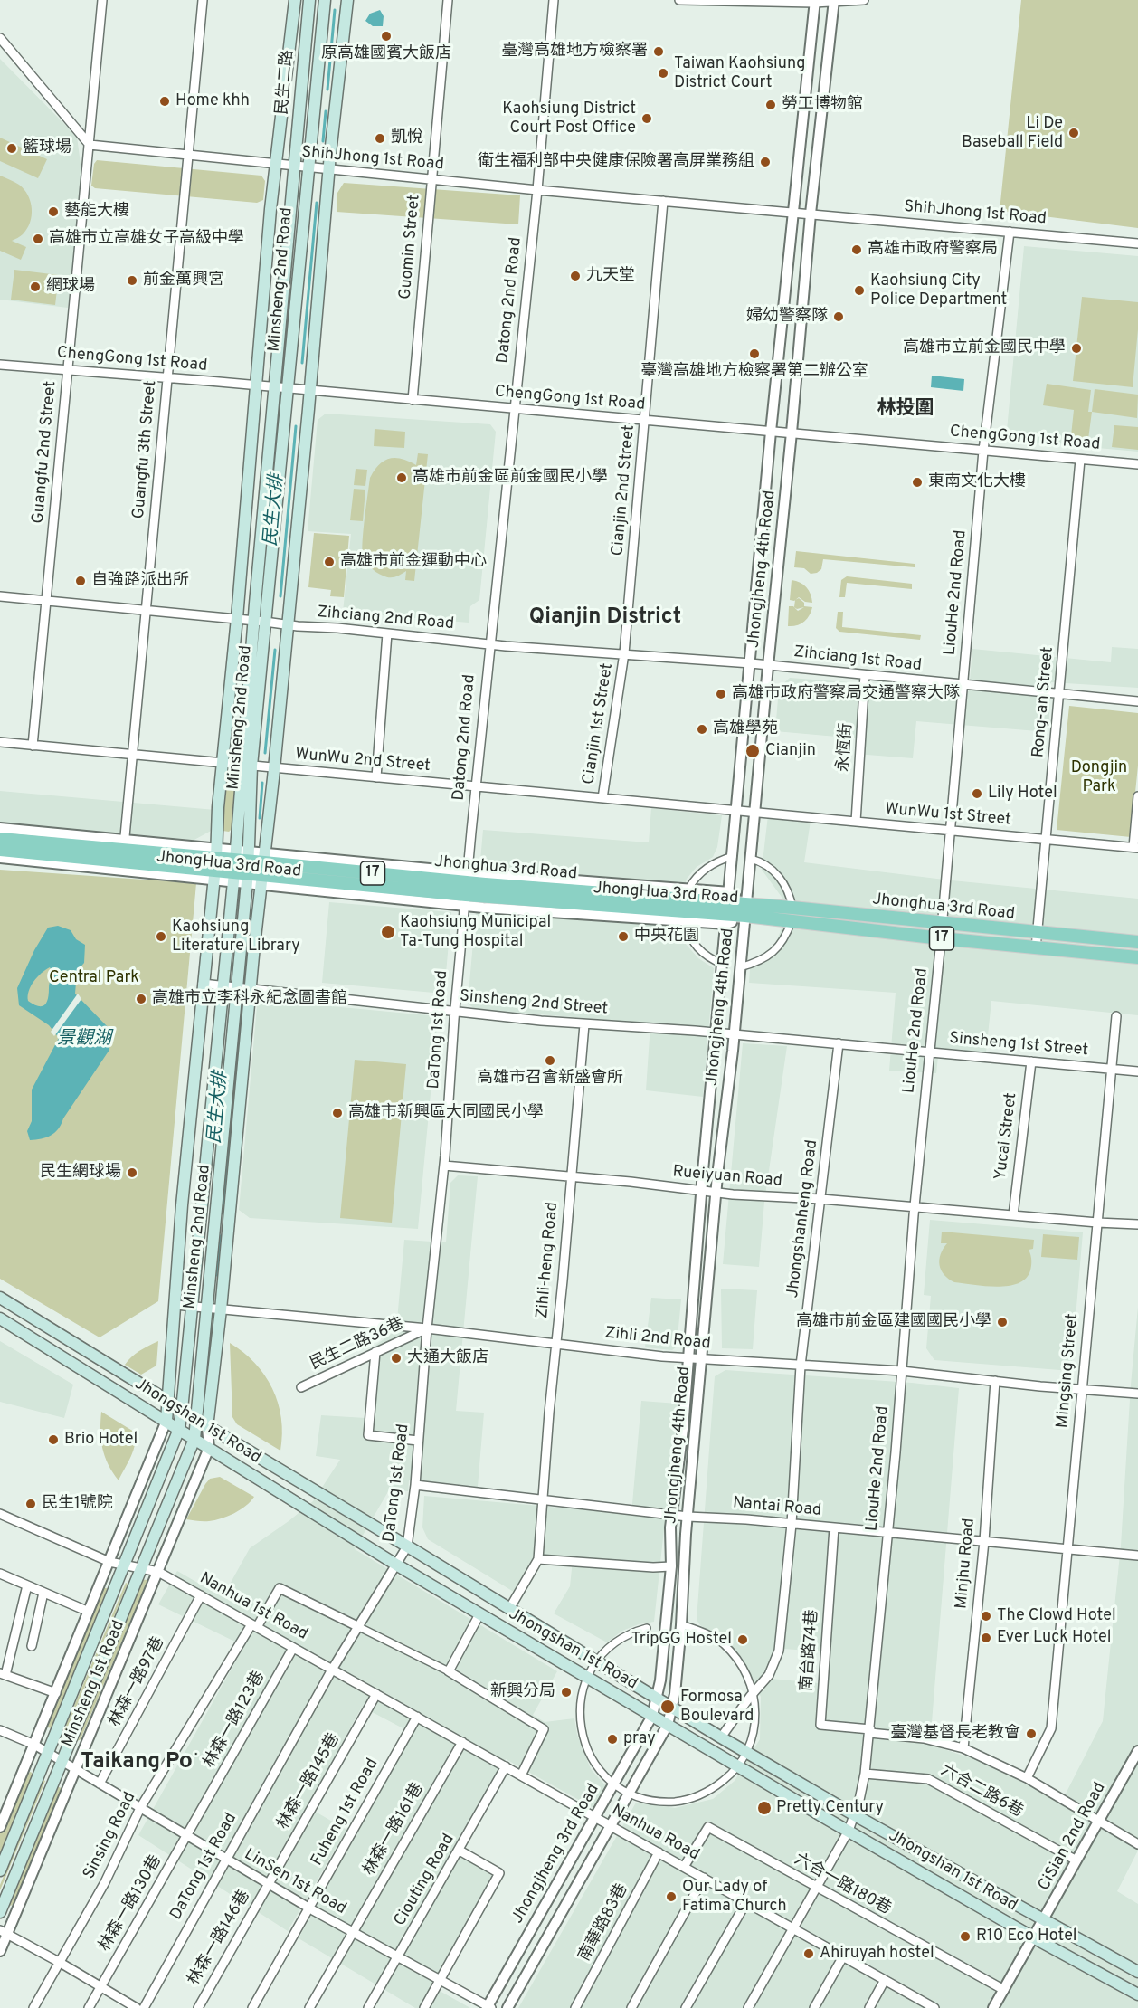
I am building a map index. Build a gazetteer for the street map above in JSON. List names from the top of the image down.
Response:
{
  "streets": {
    "main road": [
      "民生二路",
      "Minsheng 2nd Road",
      "JhongHua 3rd Road",
      "Jhonghua 3rd Road",
      "17",
      "Jhongshan 1st Road",
      "Minsheng 1st Road"
    ],
    "street": [
      "ShihJhong 1st Road",
      "Guomin Street",
      "Datong 2nd Road",
      "ChengGong 1st Road",
      "Guangfu 3th Street",
      "Guangfu 2nd Street",
      "Cianjin 2nd Street",
      "Jhongjheng 4th Road",
      "LiouHe 2nd Road",
      "Zihciang 2nd Road",
      "Zihciang 1st Road",
      "Rong-an Street",
      "Cianjin 1st Street",
      "永恆街",
      "WunWu 2nd Street",
      "WunWu 1st Street",
      "Sinsheng 2nd Street",
      "DaTong 1st Road",
      "Sinsheng 1st Street",
      "Yucai Street",
      "Rueiyuan Road",
      "Jhongshanheng Road",
      "Zihli-heng Road",
      "Zihli 2nd Road",
      "民生二路36巷",
      "Mingsing Street",
      "Nantai Road",
      "Minjhu Road",
      "Nanhua 1st Road",
      "南台路74巷",
      "林森一路97巷",
      "林森一路123巷",
      "林森一路145巷",
      "六合二路6巷",
      "Fuheng 1st Road",
      "林森一路161巷",
      "Nanhua Road",
      "Sinsing Road",
      "CiSian 2nd Road",
      "Jhongjheng 3rd Road",
      "Ciouting Road",
      "LinSen 1st Road",
      "六合一路180巷",
      "林森一路130巷",
      "南華路83巷",
      "林森一路146巷"
    ]
  },
  "crossings": [
    ["民生二路", "ShihJhong 1st Road"],
    ["民生二路", "Minsheng 2nd Road"],
    ["ShihJhong 1st Road", "Guomin Street"],
    ["ShihJhong 1st Road", "Minsheng 2nd Road"],
    ["ShihJhong 1st Road", "Datong 2nd Road"],
    ["ShihJhong 1st Road", "Guangfu 3th Street"],
    ["ShihJhong 1st Road", "Guangfu 2nd Street"],
    ["ShihJhong 1st Road", "Cianjin 2nd Street"],
    ["ShihJhong 1st Road", "Jhongjheng 4th Road"],
    ["ShihJhong 1st Road", "LiouHe 2nd Road"],
    ["Guomin Street", "ChengGong 1st Road"],
    ["Minsheng 2nd Road", "ChengGong 1st Road"],
    ["Minsheng 2nd Road", "Zihciang 2nd Road"],
    ["Minsheng 2nd Road", "WunWu 2nd Street"],
    ["Minsheng 2nd Road", "JhongHua 3rd Road"],
    ["Minsheng 2nd Road", "Sinsheng 2nd Street"],
    ["Minsheng 2nd Road", "Zihli 2nd Road"],
    ["Minsheng 2nd Road", "Jhongshan 1st Road"],
    ["Minsheng 2nd Road", "Minsheng 1st Road"],
    ["Datong 2nd Road", "ChengGong 1st Road"],
    ["Datong 2nd Road", "Zihciang 2nd Road"],
    ["Datong 2nd Road", "WunWu 2nd Street"],
    ["Datong 2nd Road", "JhongHua 3rd Road"],
    ["Datong 2nd Road", "DaTong 1st Road"],
    ["ChengGong 1st Road", "Guangfu 3th Street"],
    ["ChengGong 1st Road", "Guangfu 2nd Street"],
    ["ChengGong 1st Road", "Cianjin 2nd Street"],
    ["ChengGong 1st Road", "Jhongjheng 4th Road"],
    ["ChengGong 1st Road", "LiouHe 2nd Road"],
    ["ChengGong 1st Road", "Rong-an Street"],
    ["Guangfu 3th Street", "Zihciang 2nd Road"],
    ["Guangfu 3th Street", "WunWu 2nd Street"],
    ["Guangfu 3th Street", "JhongHua 3rd Road"],
    ["Guangfu 3th Street", "17"],
    ["Guangfu 2nd Street", "Zihciang 2nd Road"],
    ["Guangfu 2nd Street", "WunWu 2nd Street"],
    ["Cianjin 2nd Street", "Zihciang 2nd Road"],
    ["Cianjin 2nd Street", "Cianjin 1st Street"],
    ["Jhongjheng 4th Road", "Zihciang 2nd Road"],
    ["Jhongjheng 4th Road", "Zihciang 1st Road"],
    ["Jhongjheng 4th Road", "WunWu 2nd Street"],
    ["Jhongjheng 4th Road", "WunWu 1st Street"],
    ["Jhongjheng 4th Road", "JhongHua 3rd Road"],
    ["Jhongjheng 4th Road", "Jhonghua 3rd Road"],
    ["Jhongjheng 4th Road", "Sinsheng 2nd Street"],
    ["Jhongjheng 4th Road", "Sinsheng 1st Street"],
    ["Jhongjheng 4th Road", "Rueiyuan Road"],
    ["Jhongjheng 4th Road", "Zihli 2nd Road"],
    ["Jhongjheng 4th Road", "Jhongshan 1st Road"],
    ["Jhongjheng 4th Road", "Nantai Road"],
    ["Jhongjheng 4th Road", "Jhongjheng 3rd Road"],
    ["LiouHe 2nd Road", "Zihciang 1st Road"],
    ["LiouHe 2nd Road", "WunWu 1st Street"],
    ["LiouHe 2nd Road", "Jhonghua 3rd Road"],
    ["LiouHe 2nd Road", "Sinsheng 1st Street"],
    ["LiouHe 2nd Road", "Rueiyuan Road"],
    ["LiouHe 2nd Road", "Zihli 2nd Road"],
    ["LiouHe 2nd Road", "Jhongshan 1st Road"],
    ["LiouHe 2nd Road", "Nantai Road"],
    ["LiouHe 2nd Road", "南台路74巷"],
    ["LiouHe 2nd Road", "六合二路6巷"],
    ["LiouHe 2nd Road", "Nanhua Road"],
    ["LiouHe 2nd Road", "六合一路180巷"],
    ["Zihciang 2nd Road", "Zihciang 1st Road"],
    ["Zihciang 2nd Road", "Cianjin 1st Street"],
    ["Zihciang 1st Road", "Rong-an Street"],
    ["Zihciang 1st Road", "永恆街"],
    ["Rong-an Street", "WunWu 1st Street"],
    ["Rong-an Street", "Jhonghua 3rd Road"],
    ["Cianjin 1st Street", "WunWu 2nd Street"],
    ["永恆街", "WunWu 1st Street"],
    ["WunWu 2nd Street", "WunWu 1st Street"],
    ["JhongHua 3rd Road", "Jhonghua 3rd Road"],
    ["JhongHua 3rd Road", "17"],
    ["JhongHua 3rd Road", "DaTong 1st Road"],
    ["Sinsheng 2nd Street", "DaTong 1st Road"],
    ["Sinsheng 2nd Street", "Sinsheng 1st Street"],
    ["Sinsheng 2nd Street", "Zihli-heng Road"],
    ["DaTong 1st Road", "Rueiyuan Road"],
    ["DaTong 1st Road", "Zihli 2nd Road"],
    ["DaTong 1st Road", "民生二路36巷"],
    ["DaTong 1st Road", "Jhongshan 1st Road"],
    ["DaTong 1st Road", "Nantai Road"],
    ["DaTong 1st Road", "Nanhua 1st Road"],
    ["DaTong 1st Road", "Nanhua Road"],
    ["DaTong 1st Road", "Sinsing Road"],
    ["DaTong 1st Road", "LinSen 1st Road"],
    ["Sinsheng 1st Street", "Yucai Street"],
    ["Sinsheng 1st Street", "Jhongshanheng Road"],
    ["Sinsheng 1st Street", "Mingsing Street"],
    ["Yucai Street", "Rueiyuan Road"],
    ["Rueiyuan Road", "Jhongshanheng Road"],
    ["Rueiyuan Road", "Zihli-heng Road"],
    ["Rueiyuan Road", "Mingsing Street"],
    ["Jhongshanheng Road", "Zihli 2nd Road"],
    ["Jhongshanheng Road", "Jhongshan 1st Road"],
    ["Jhongshanheng Road", "Nantai Road"],
    ["Zihli-heng Road", "Zihli 2nd Road"],
    ["Zihli-heng Road", "Nantai Road"],
    ["Zihli 2nd Road", "民生二路36巷"],
    ["Zihli 2nd Road", "Mingsing Street"],
    ["Zihli 2nd Road", "Minjhu Road"],
    ["Mingsing Street", "Nantai Road"],
    ["Jhongshan 1st Road", "Minsheng 1st Road"],
    ["Jhongshan 1st Road", "CiSian 2nd Road"],
    ["Jhongshan 1st Road", "Jhongjheng 3rd Road"],
    ["Nantai Road", "Minjhu Road"],
    ["Nantai Road", "南台路74巷"],
    ["Nanhua 1st Road", "林森一路97巷"],
    ["Nanhua 1st Road", "Minsheng 1st Road"],
    ["Nanhua 1st Road", "林森一路123巷"],
    ["Nanhua 1st Road", "Nanhua Road"],
    ["Nanhua 1st Road", "Sinsing Road"],
    ["林森一路97巷", "LinSen 1st Road"],
    ["Minsheng 1st Road", "LinSen 1st Road"],
    ["林森一路123巷", "LinSen 1st Road"],
    ["林森一路123巷", "林森一路130巷"],
    ["林森一路145巷", "Nanhua Road"],
    ["林森一路145巷", "LinSen 1st Road"],
    ["林森一路145巷", "林森一路146巷"],
    ["六合二路6巷", "CiSian 2nd Road"],
    ["Fuheng 1st Road", "Nanhua Road"],
    ["Fuheng 1st Road", "LinSen 1st Road"],
    ["林森一路161巷", "Nanhua Road"],
    ["林森一路161巷", "LinSen 1st Road"],
    ["Nanhua Road", "Jhongjheng 3rd Road"],
    ["Nanhua Road", "Ciouting Road"],
    ["Nanhua Road", "六合一路180巷"],
    ["Nanhua Road", "南華路83巷"],
    ["Sinsing Road", "LinSen 1st Road"],
    ["CiSian 2nd Road", "六合一路180巷"],
    ["Jhongjheng 3rd Road", "LinSen 1st Road"],
    ["Ciouting Road", "LinSen 1st Road"],
    ["LinSen 1st Road", "林森一路130巷"],
    ["LinSen 1st Road", "林森一路146巷"]
  ],
  "districts": ["林投圍", "Qianjin District", "Taikang Po͘"],
  "water": ["民生大排", "景觀湖"],
  "parks": ["Dongjin Park", "Central Park"],
  "places": [
    "原高雄國賓大飯店",
    "臺灣高雄地方檢察署",
    "Taiwan Kaohsiung District Court",
    "Home khh",
    "勞工博物館",
    "Kaohsiung District Court Post Office",
    "Li De Baseball Field",
    "凱悅",
    "籃球場",
    "衛生福利部中央健康保險署高屏業務組",
    "藝能大樓",
    "高雄市立高雄女子高級中學",
    "高雄市政府警察局",
    "九天堂",
    "前金萬興宮",
    "網球場",
    "Kaohsiung City Police Department",
    "婦幼警察隊",
    "高雄市立前金國民中學",
    "臺灣高雄地方檢察署第二辦公室",
    "高雄市前金區前金國民小學",
    "東南文化大樓",
    "高雄市前金運動中心",
    "自強路派出所",
    "高雄市政府警察局交通警察大隊",
    "高雄學苑",
    "Cianjin",
    "Lily Hotel",
    "Kaohsiung Municipal Ta-Tung Hospital",
    "Kaohsiung Literature Library",
    "中央花園",
    "高雄市立李科永紀念圖書館",
    "高雄市召會新盛會所",
    "高雄市新興區大同國民小學",
    "民生網球場",
    "高雄市前金區建國國民小學",
    "大通大飯店",
    "Brio Hotel",
    "民生1號院",
    "The Clowd Hotel",
    "Ever Luck Hotel",
    "TripGG Hostel",
    "新興分局",
    "Formosa Boulevard",
    "臺灣基督長老教會",
    "pray",
    "Pretty Century",
    "Our Lady of Fatima Church",
    "R10 Eco Hotel",
    "Ahiruyah hostel"
  ]
}
